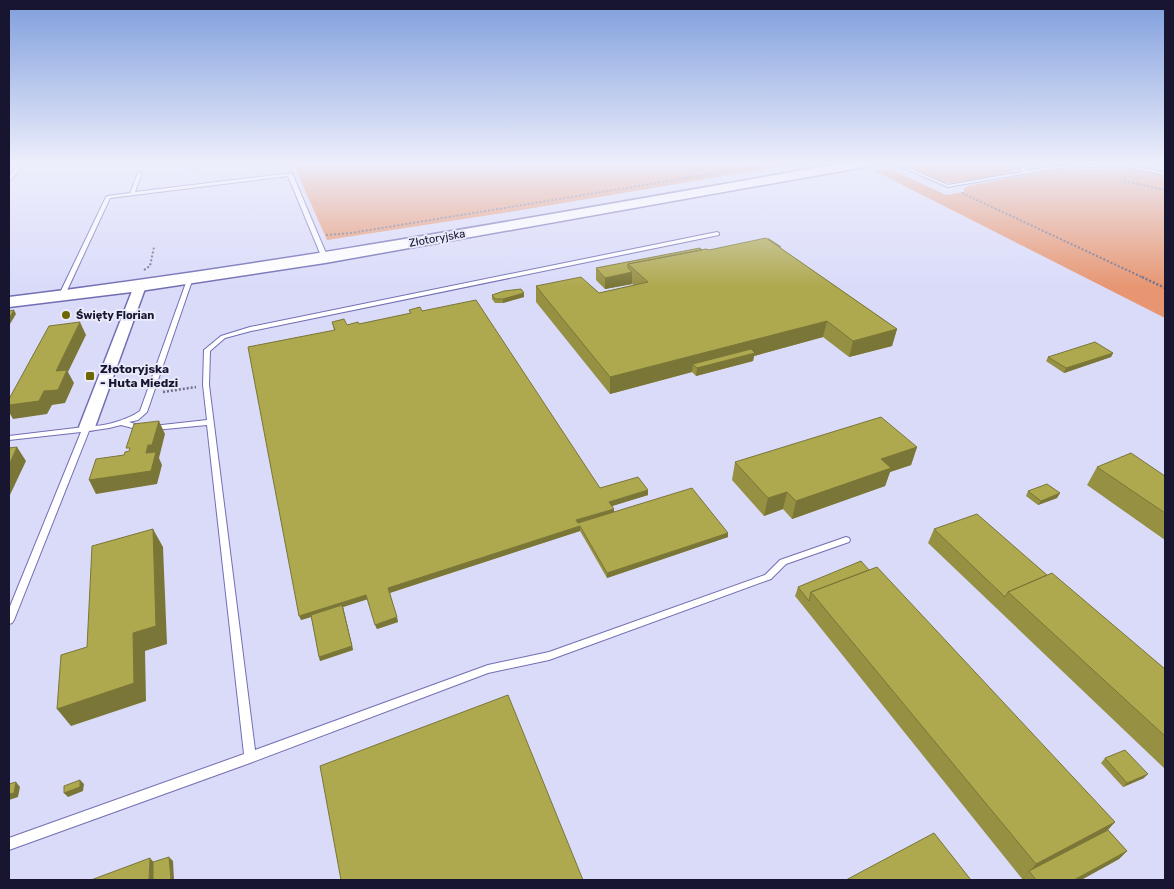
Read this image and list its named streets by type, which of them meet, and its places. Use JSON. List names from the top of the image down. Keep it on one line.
{"streets":{"main road":["Złotoryjska"]},"places":{"other":["Święty Florian"],"transit":["Złotoryjska - Huta Miedzi"]}}
